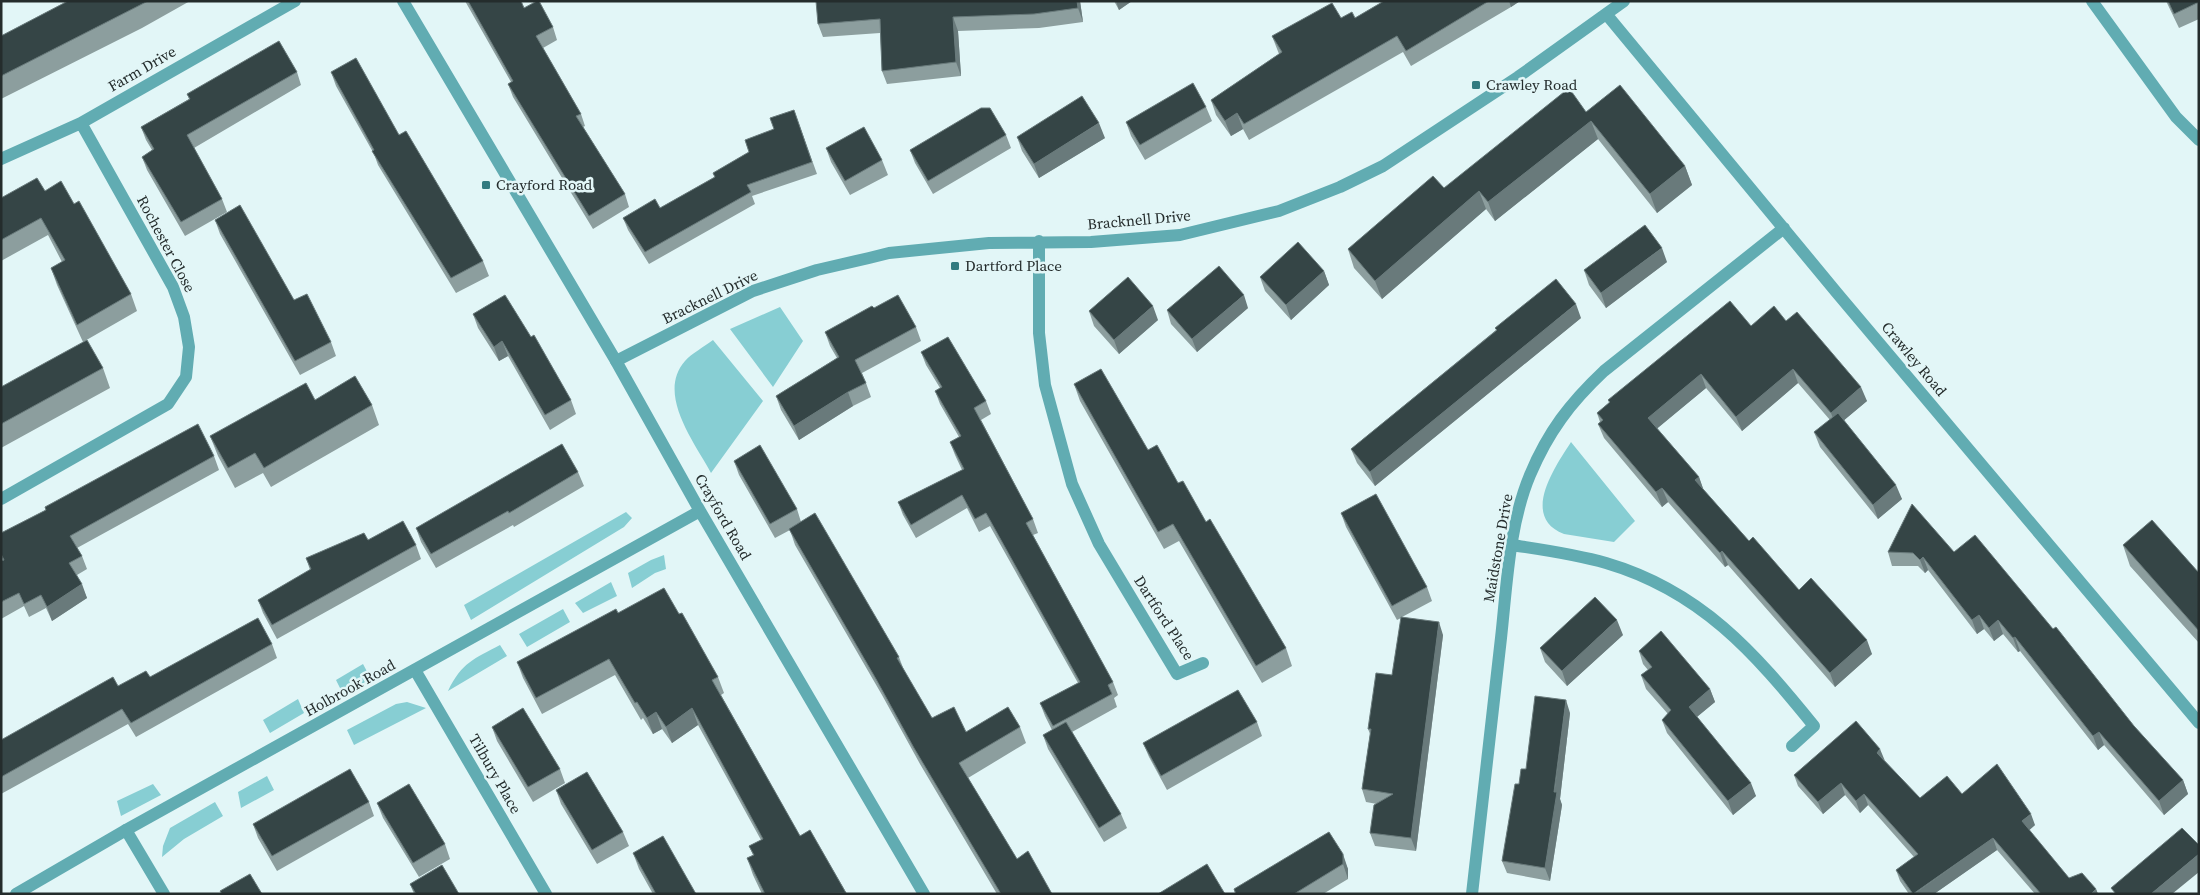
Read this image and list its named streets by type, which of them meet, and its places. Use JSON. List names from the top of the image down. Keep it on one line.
{"streets":{"street":["Farm Drive","Bracknell Drive","Rochester Close","Crawley Road","Crayford Road","Maidstone Drive","Dartford Place","Holbrook Road","Tilbury Place"]},"crossings":[["Farm Drive","Rochester Close"],["Bracknell Drive","Crawley Road"],["Bracknell Drive","Crayford Road"],["Bracknell Drive","Dartford Place"],["Crawley Road","Maidstone Drive"],["Crayford Road","Holbrook Road"],["Holbrook Road","Tilbury Place"]],"places":{"transit":["Crawley Road","Crayford Road","Dartford Place"]}}
